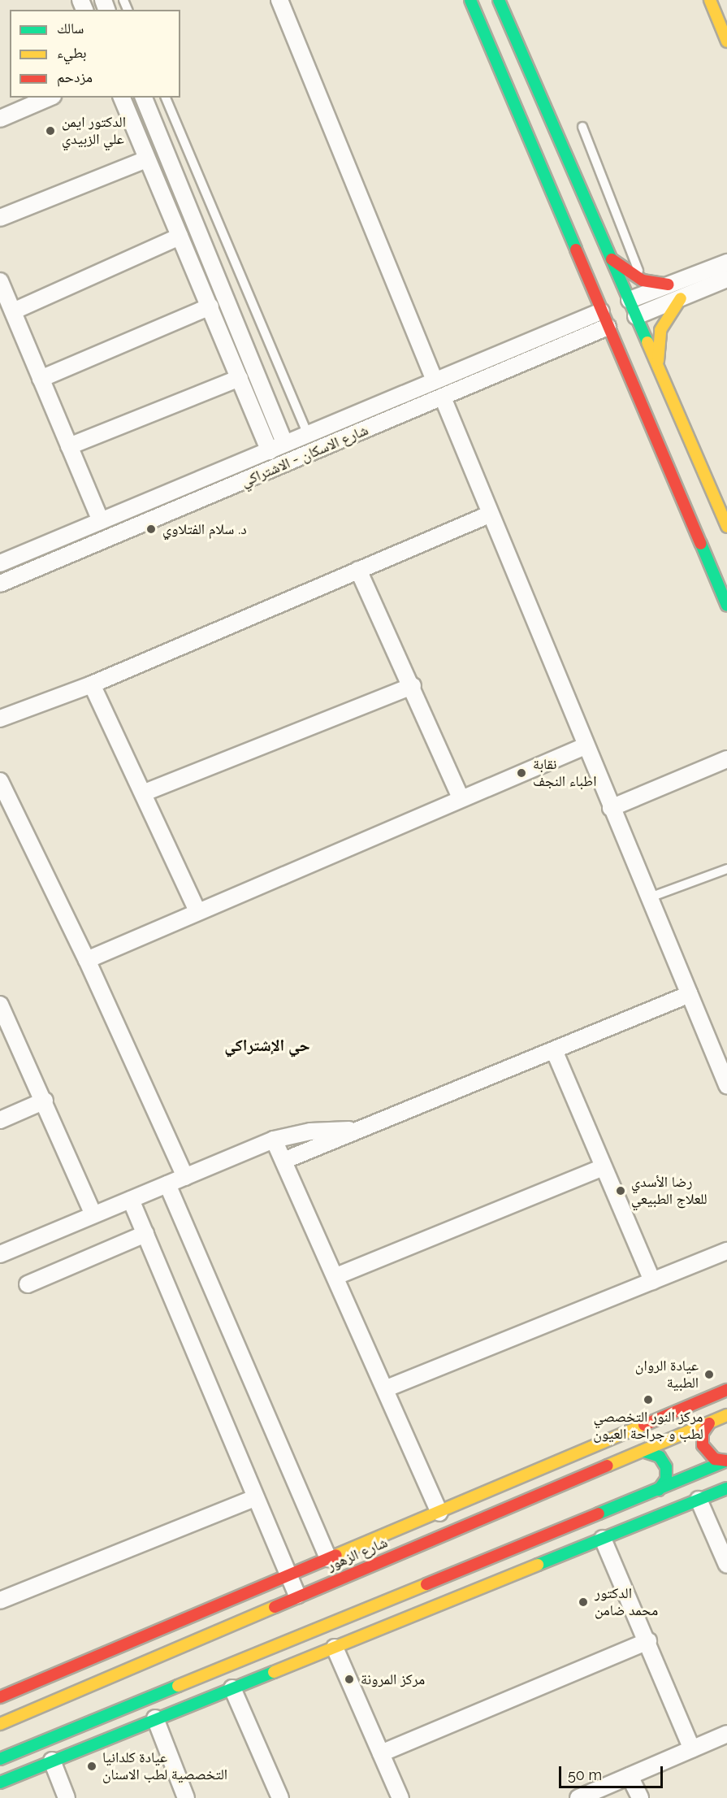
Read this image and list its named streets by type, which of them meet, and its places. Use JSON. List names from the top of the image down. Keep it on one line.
{"streets":{"main road":["شارع الزهور"],"street":["شارع الاسكان - الاشتراكي"]},"districts":["حي الإشتراكي"],"places":["الدكتور ايمن علي الزبيدي","د. سلام الفتلاوي","نقابة اطباء النجف","رضا الأسدي للعلاج الطبيعي","عيادة الروان الطبية","مركز النور التخصصي لطب و جراحة العيون","الدكتور محمد ضامن","مركز المرونة","عيادة كلدانيا التخصصية لطب الاسنان"],"legend":["سالك","بطيء","مزدحم"],"scale_bar":"50 m"}
